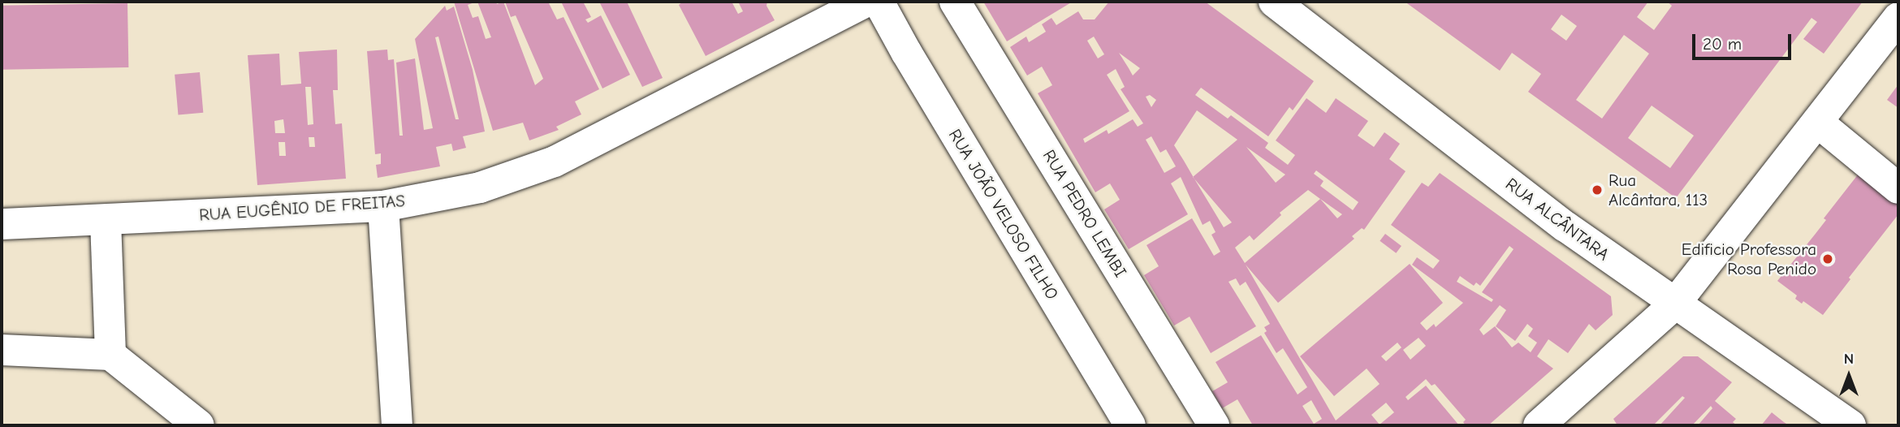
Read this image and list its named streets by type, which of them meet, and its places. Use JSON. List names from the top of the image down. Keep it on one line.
{"streets":{"street":["RUA EUGÊNIO DE FREITAS","RUA PEDRO LEMBI","RUA JOÃO VELOSO FILHO","RUA ALCÂNTARA"]},"places":["Rua Alcântara, 113","Edificio Professora Rosa Penido"],"scale_bar":"20 m","north":"top"}
